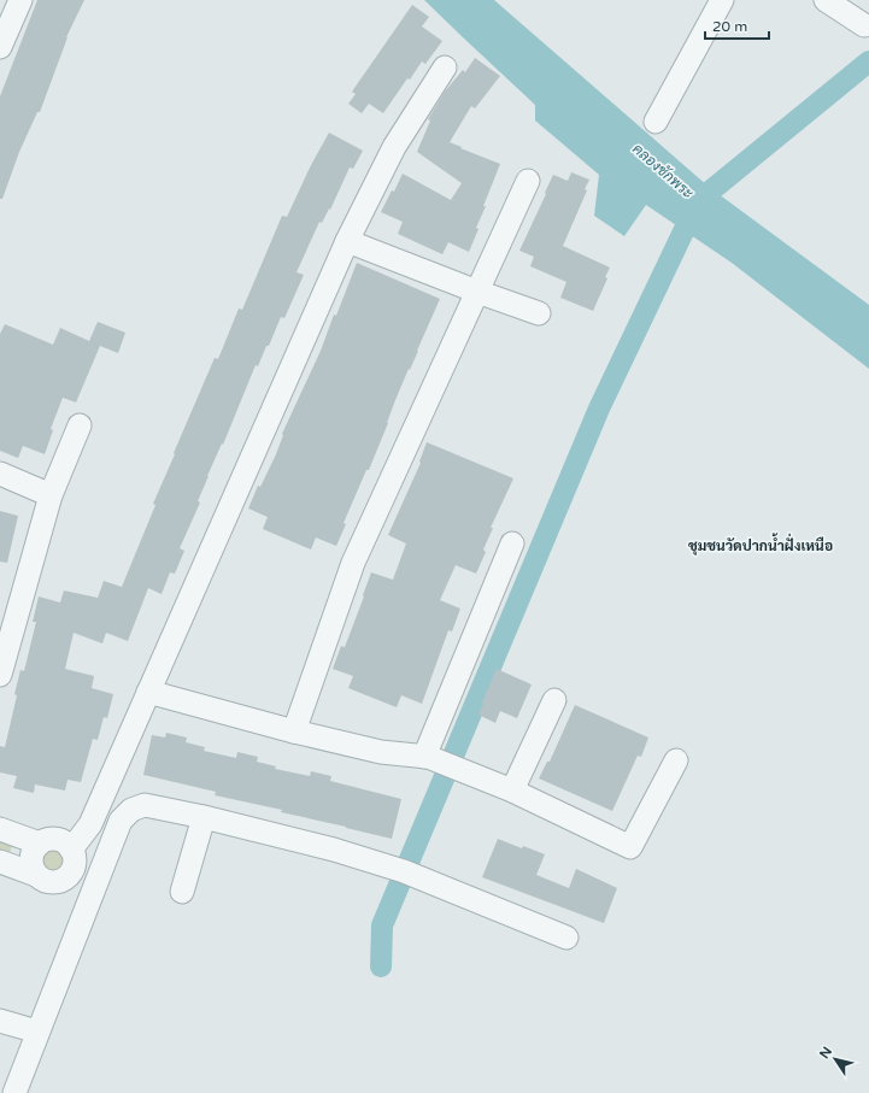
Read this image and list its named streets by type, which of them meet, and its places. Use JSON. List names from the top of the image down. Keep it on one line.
{"districts":["ชุมชนวัดปากน้ำฝั่งเหนือ"],"water":["คลองชักพระ"],"scale_bar":"20 m","north":"top left"}
